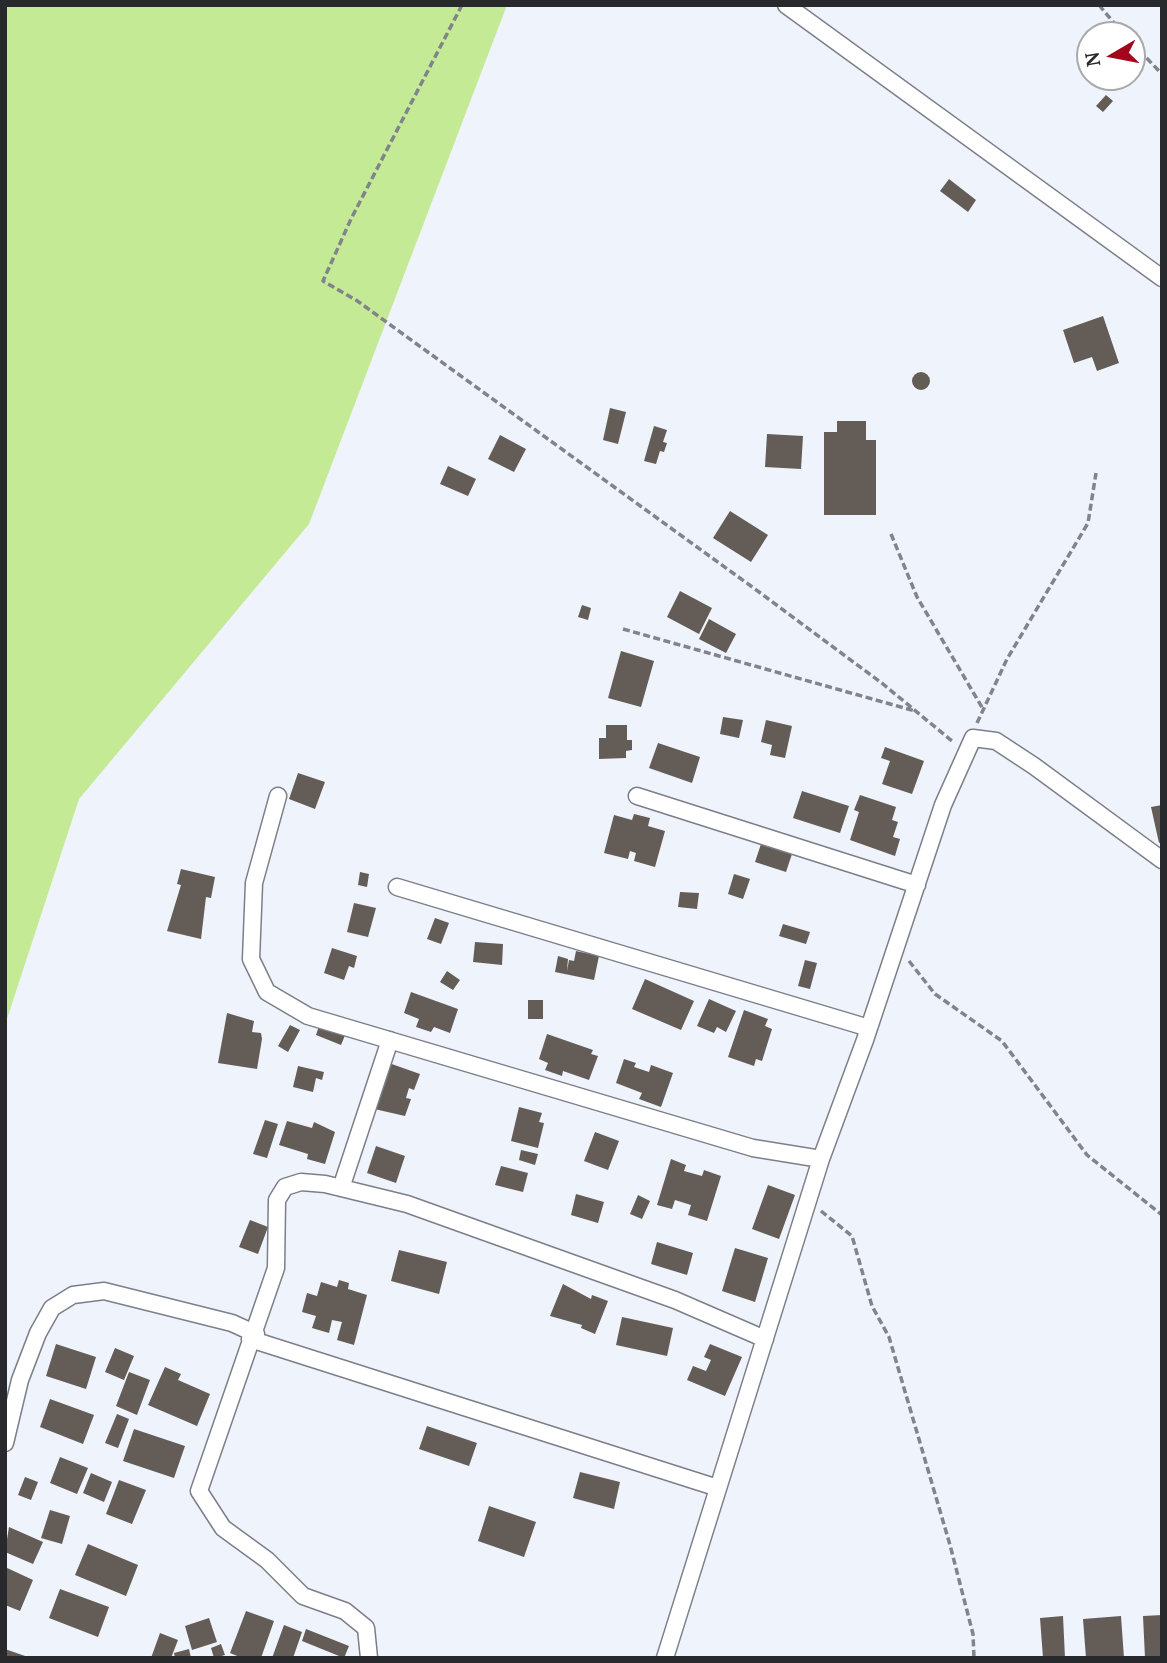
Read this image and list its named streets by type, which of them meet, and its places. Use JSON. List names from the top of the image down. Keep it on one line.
{"north":"left"}
